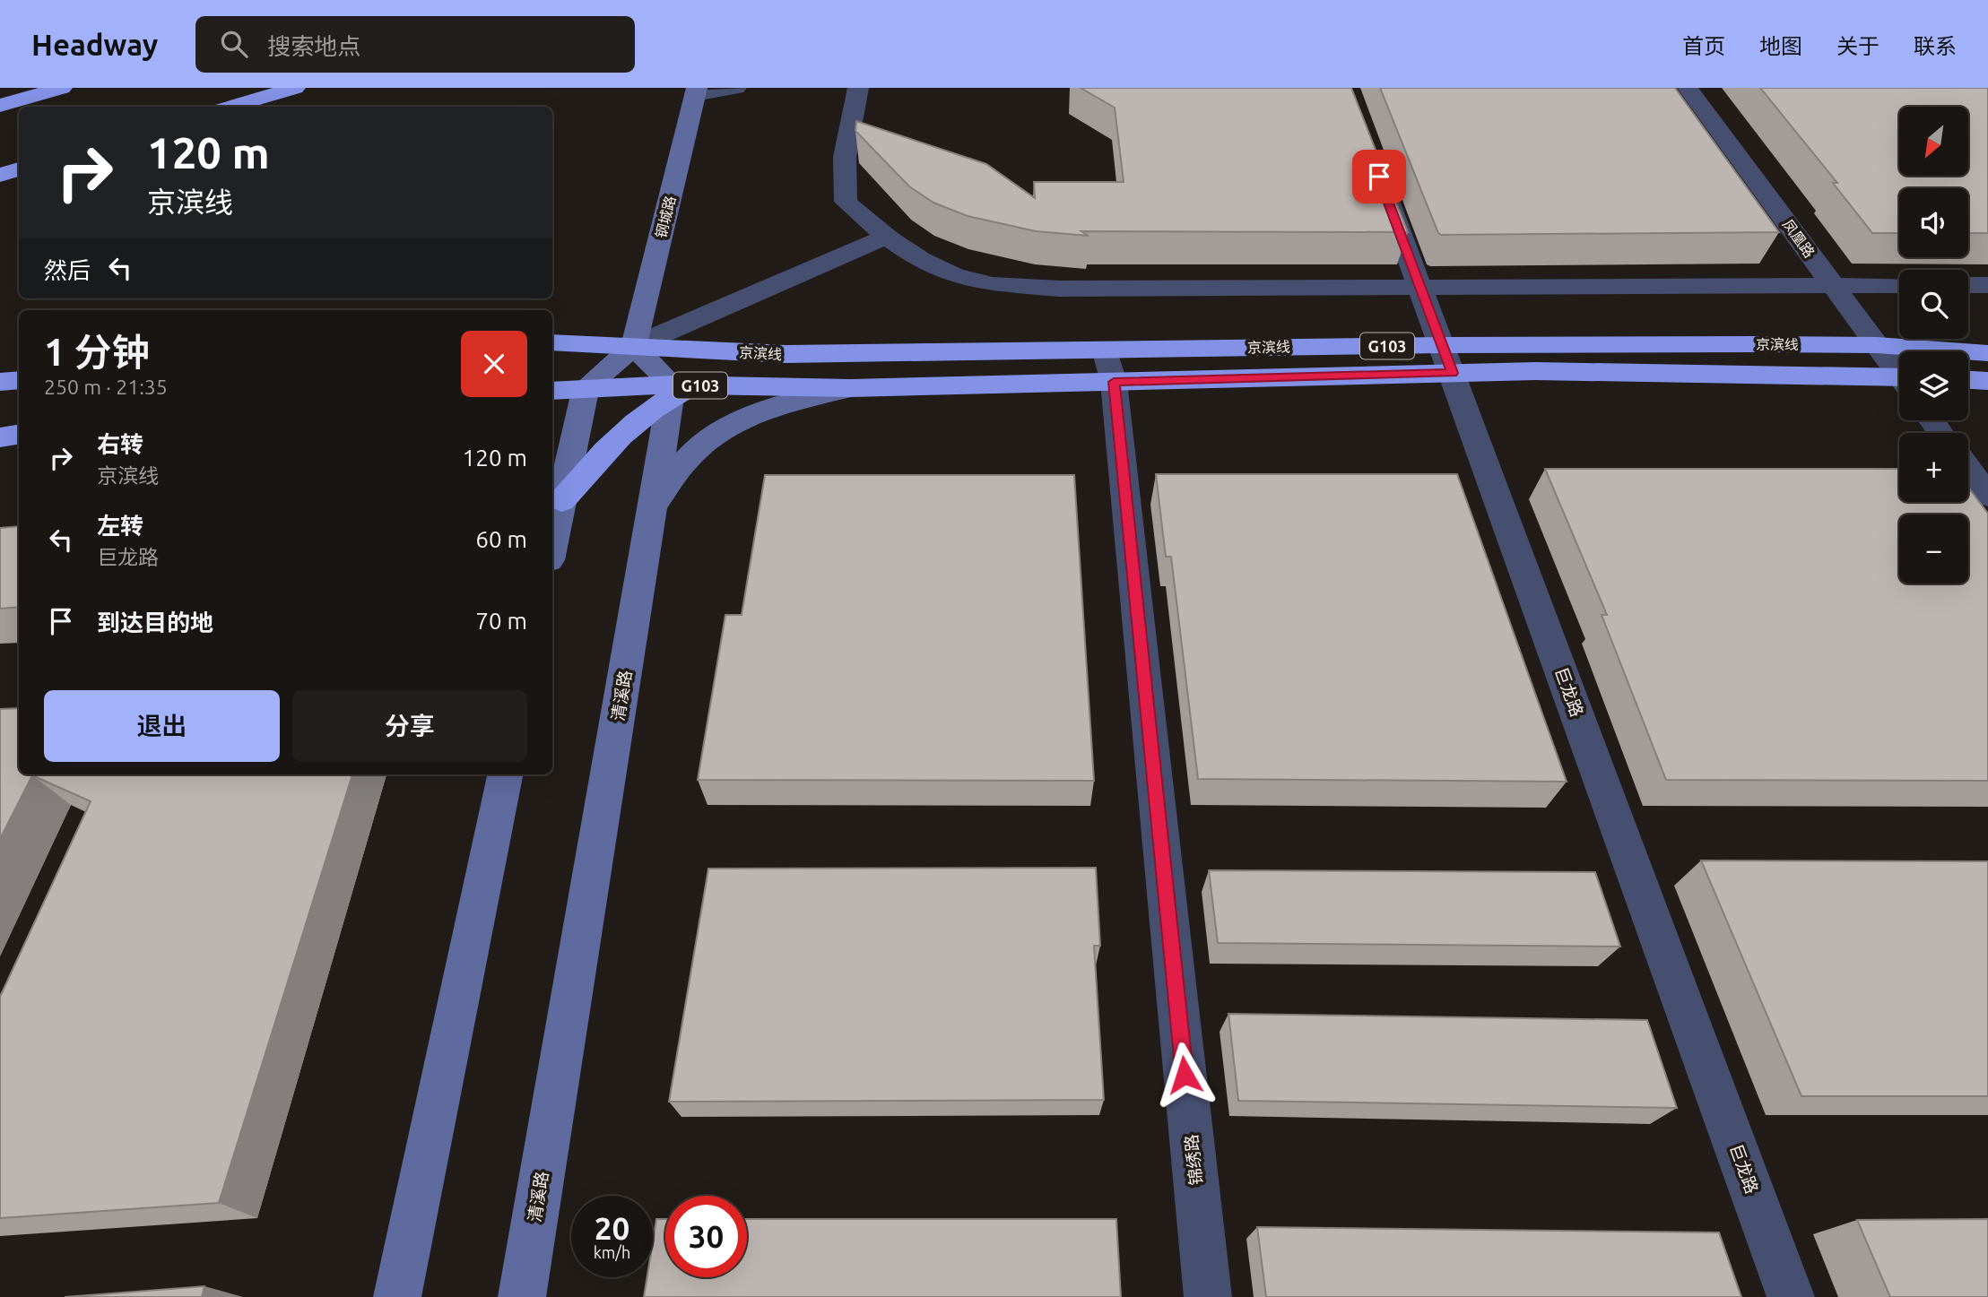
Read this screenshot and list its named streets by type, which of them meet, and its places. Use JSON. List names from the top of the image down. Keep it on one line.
{"streets":{"highway":["京滨线","G103"],"street":["钢城路","凤凰路","巨龙路","清溪路","锦绣路"]},"crossings":[["钢城路","京滨线"],["凤凰路","京滨线"],["京滨线","巨龙路"],["京滨线","清溪路"],["京滨线","锦绣路"]],"north":"bottom left","page":{"header":"Headway","search":"搜索地点","nav":["首页","地图","关于","联系"],"map_buttons":["+","−"],"turn":["120 m","京滨线"],"then":"然后","heading":["1 分钟","250 m · 21:35"],"list":[{"name":"右转","note":"京滨线","value":"120 m"},{"name":"左转","note":"巨龙路","value":"60 m"},{"name":"到达目的地","value":"70 m"}],"buttons":["退出","分享"],"speed":"20 km/h","limit":"30"}}
